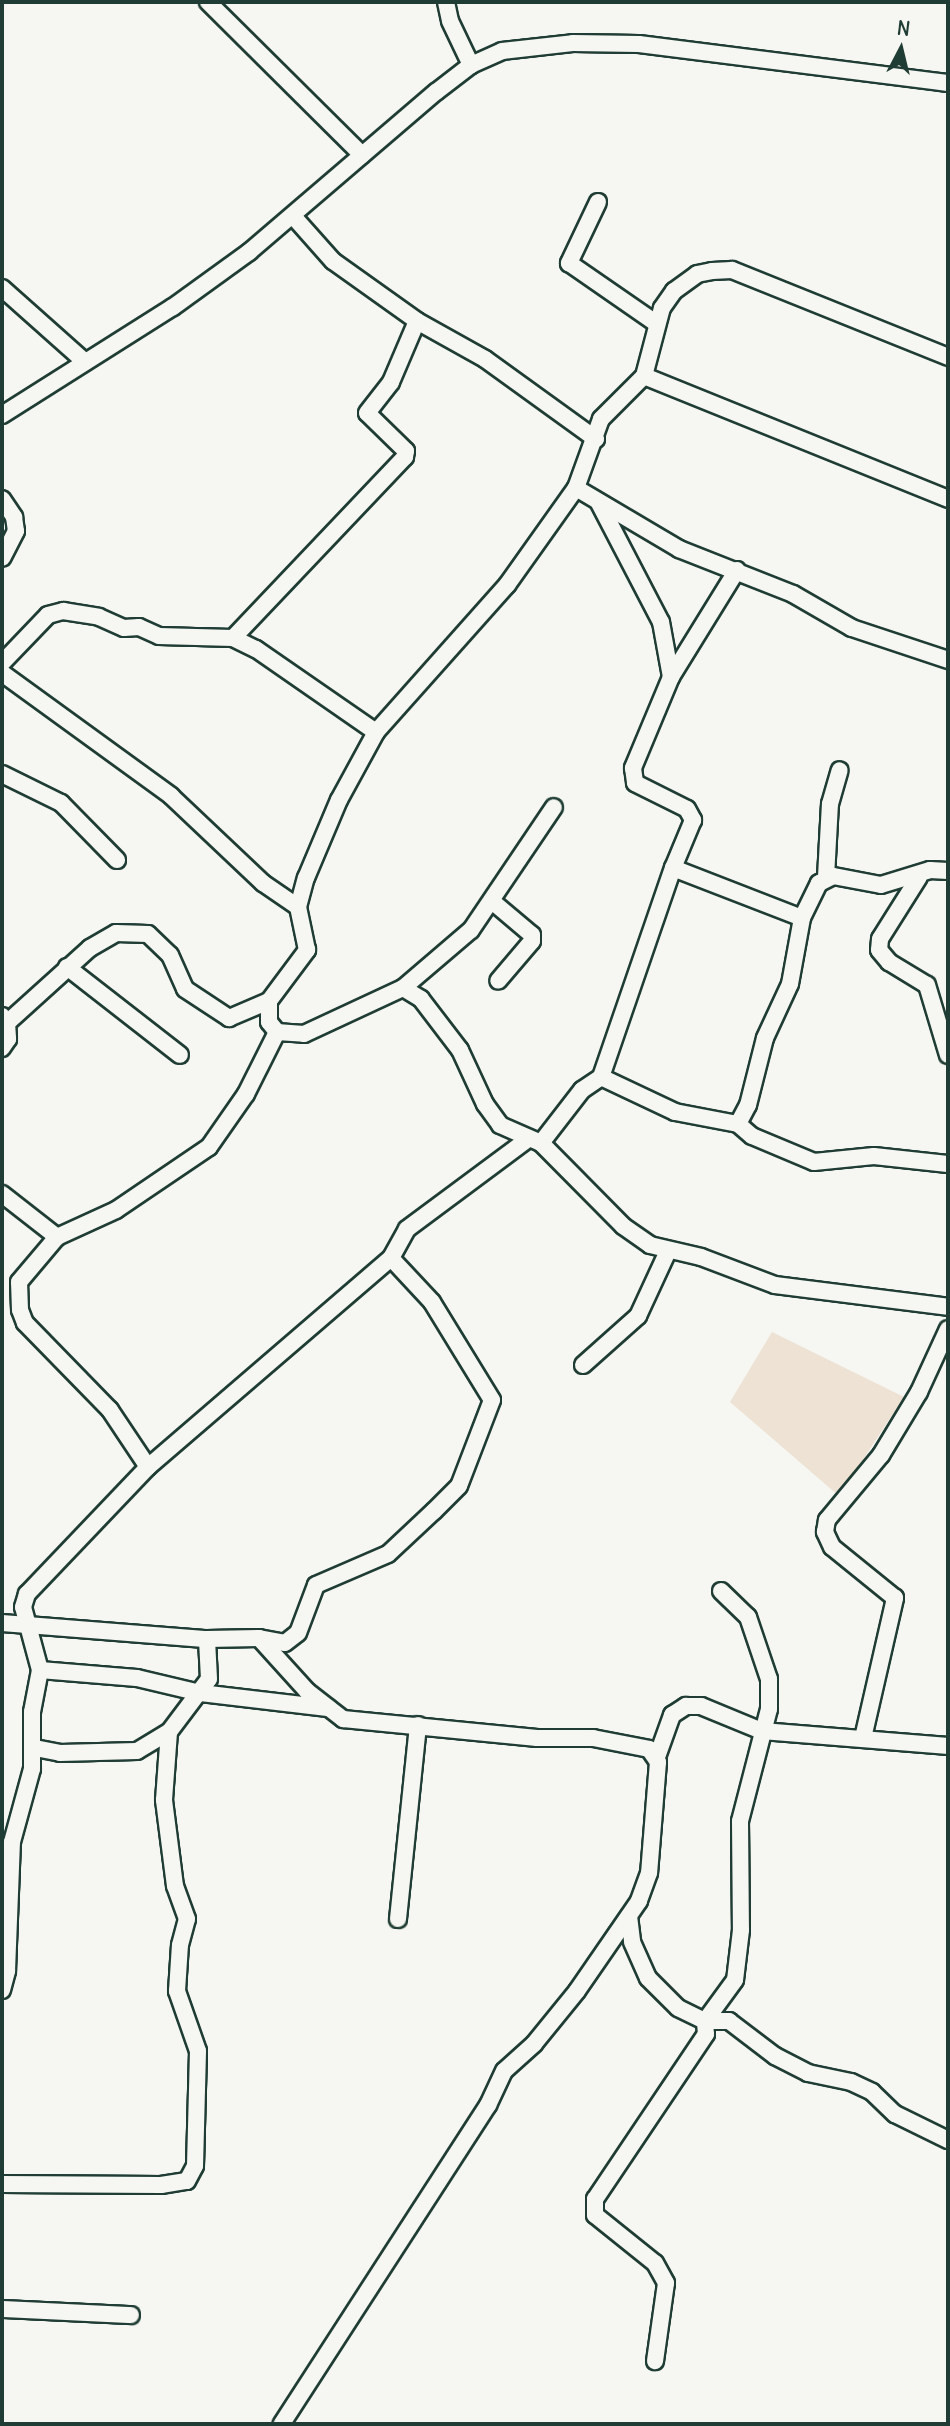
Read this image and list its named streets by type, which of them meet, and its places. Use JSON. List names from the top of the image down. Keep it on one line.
{"north":"top"}
